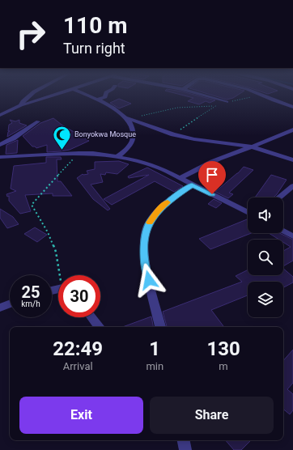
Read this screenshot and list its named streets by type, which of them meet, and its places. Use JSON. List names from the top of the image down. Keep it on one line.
{"places":{"mosque":["Bonyokwa Mosque"]},"page":{"turn":["110 m","Turn right"],"speed":"25 km/h","limit":"30","eta":["22:49","Arrival","1","min","130","m"],"buttons":["Exit","Share"]}}
